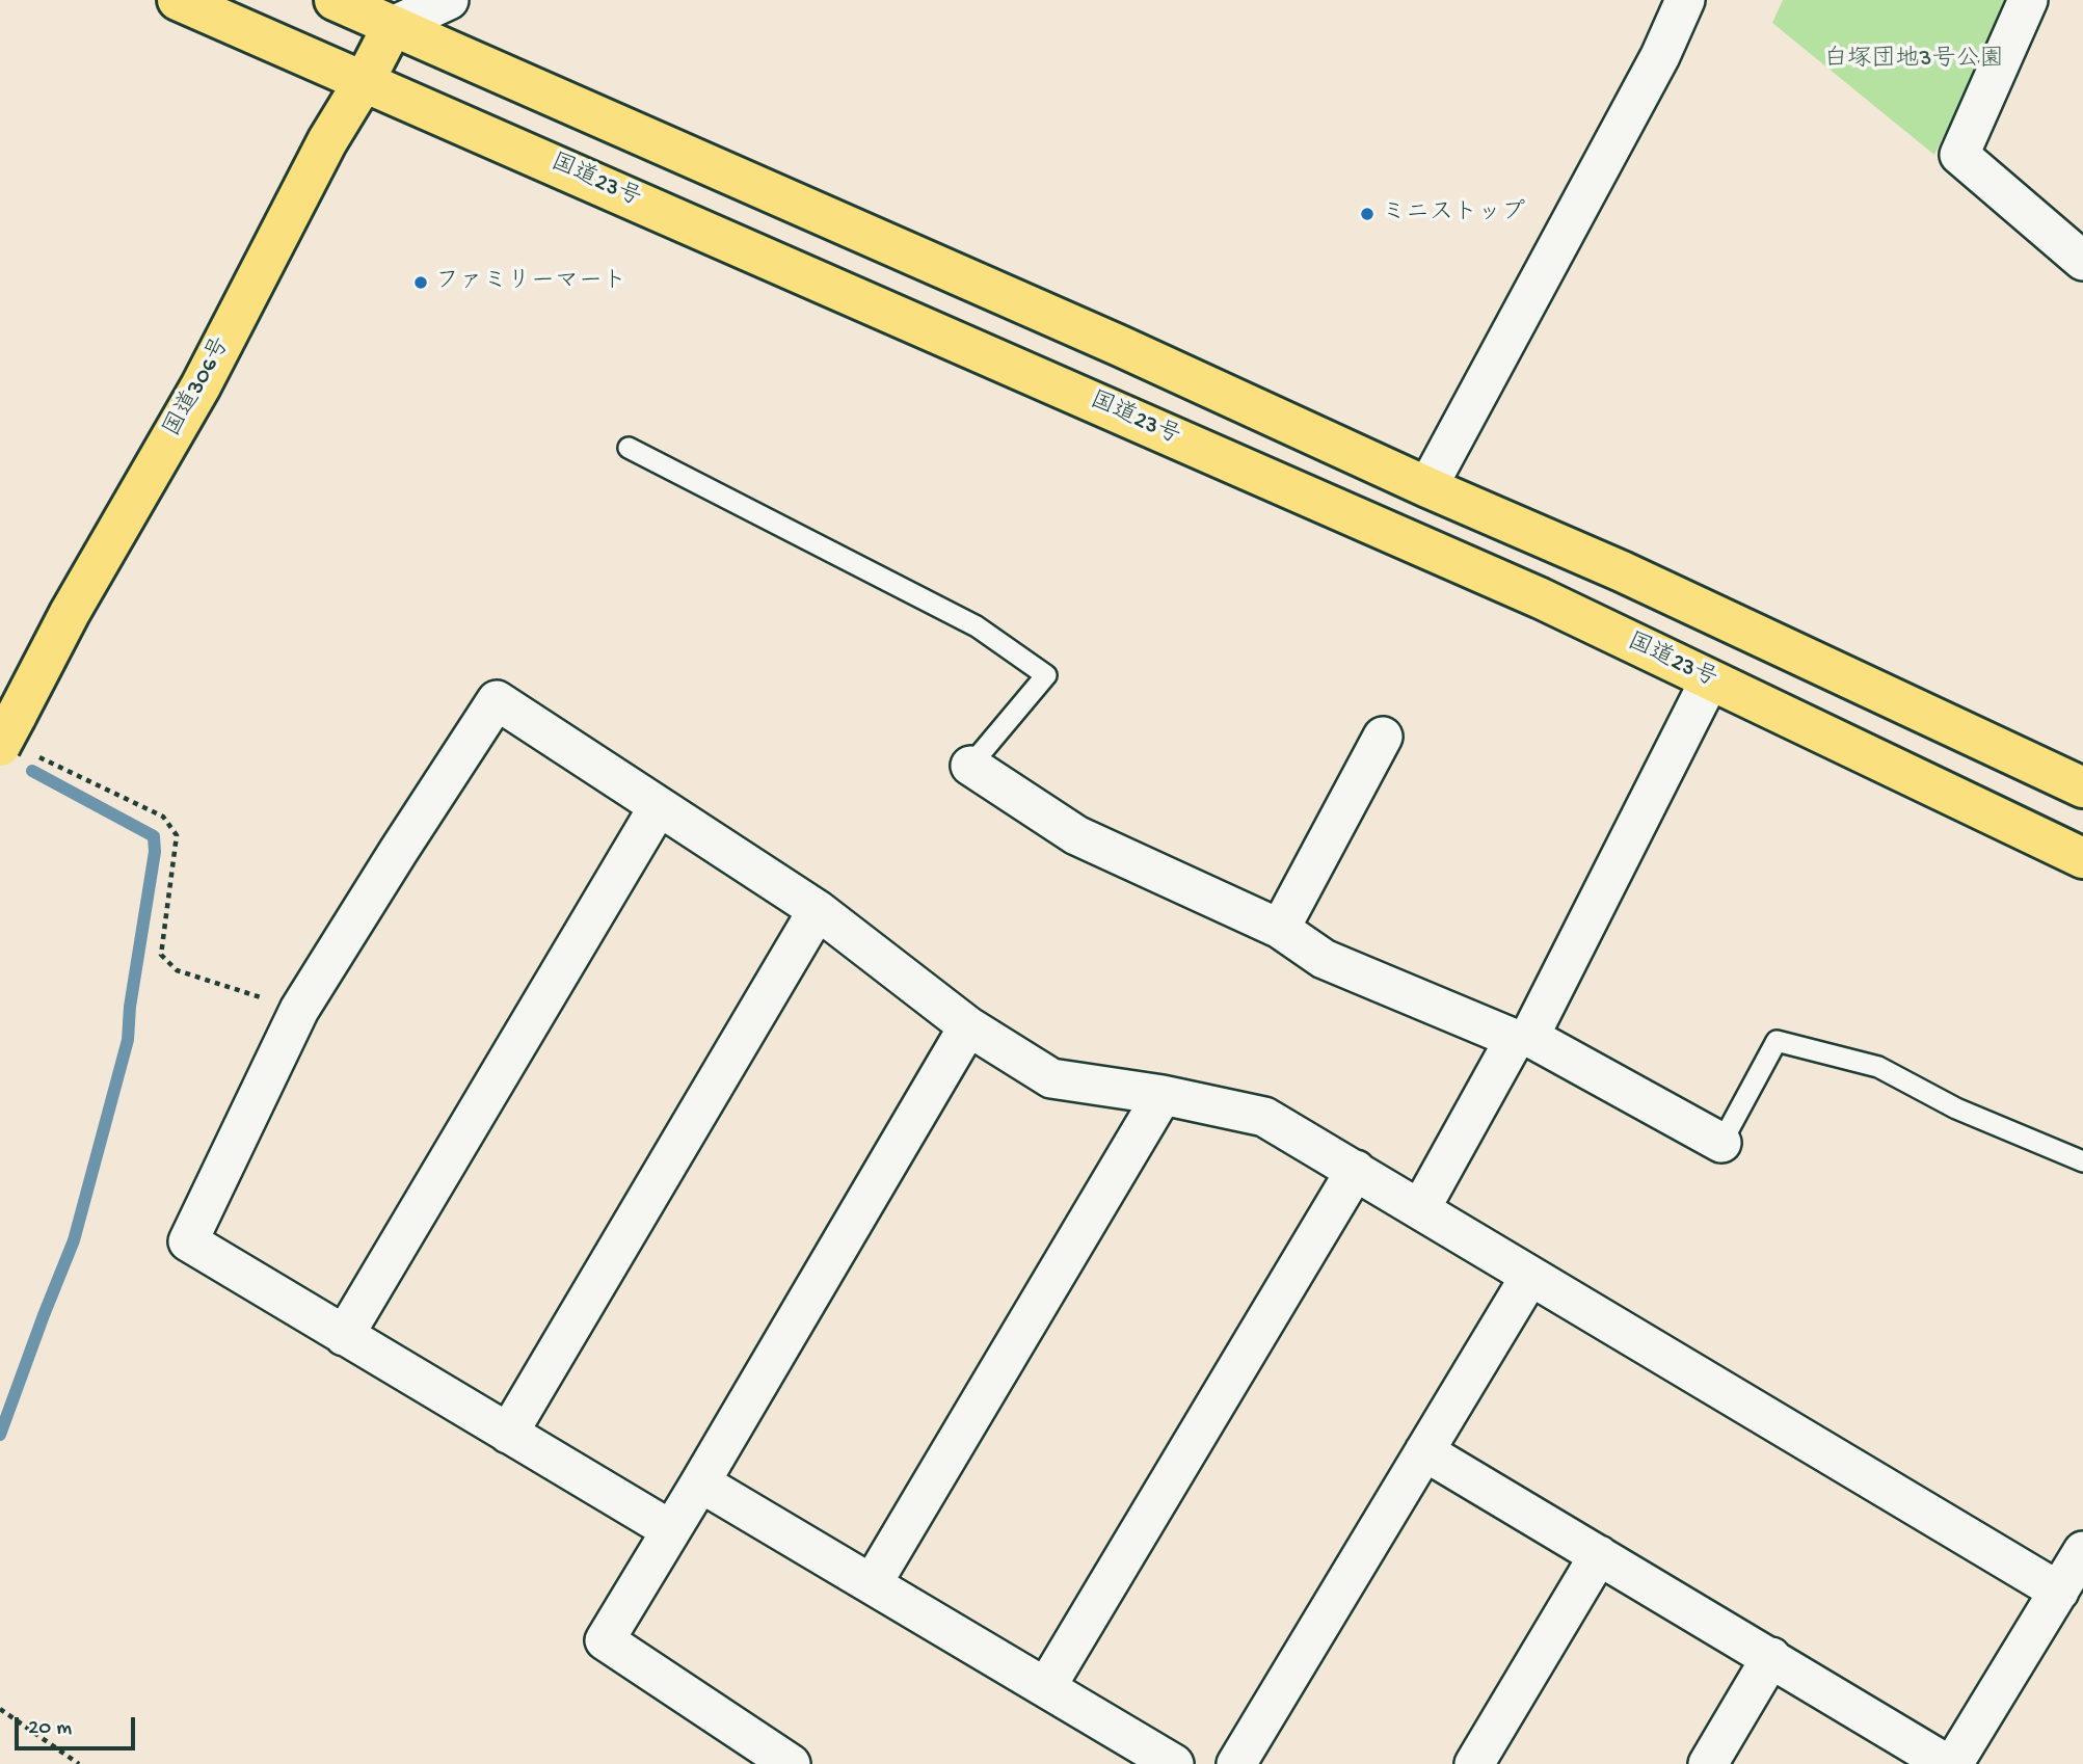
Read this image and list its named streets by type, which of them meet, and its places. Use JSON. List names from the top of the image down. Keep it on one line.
{"streets":{"highway":["国道23号","国道306号"]},"crossings":[["国道23号","国道306号"]],"parks":["白塚団地3号公園"],"places":["ミニストップ","ファミリーマート"],"scale_bar":"20 m"}
